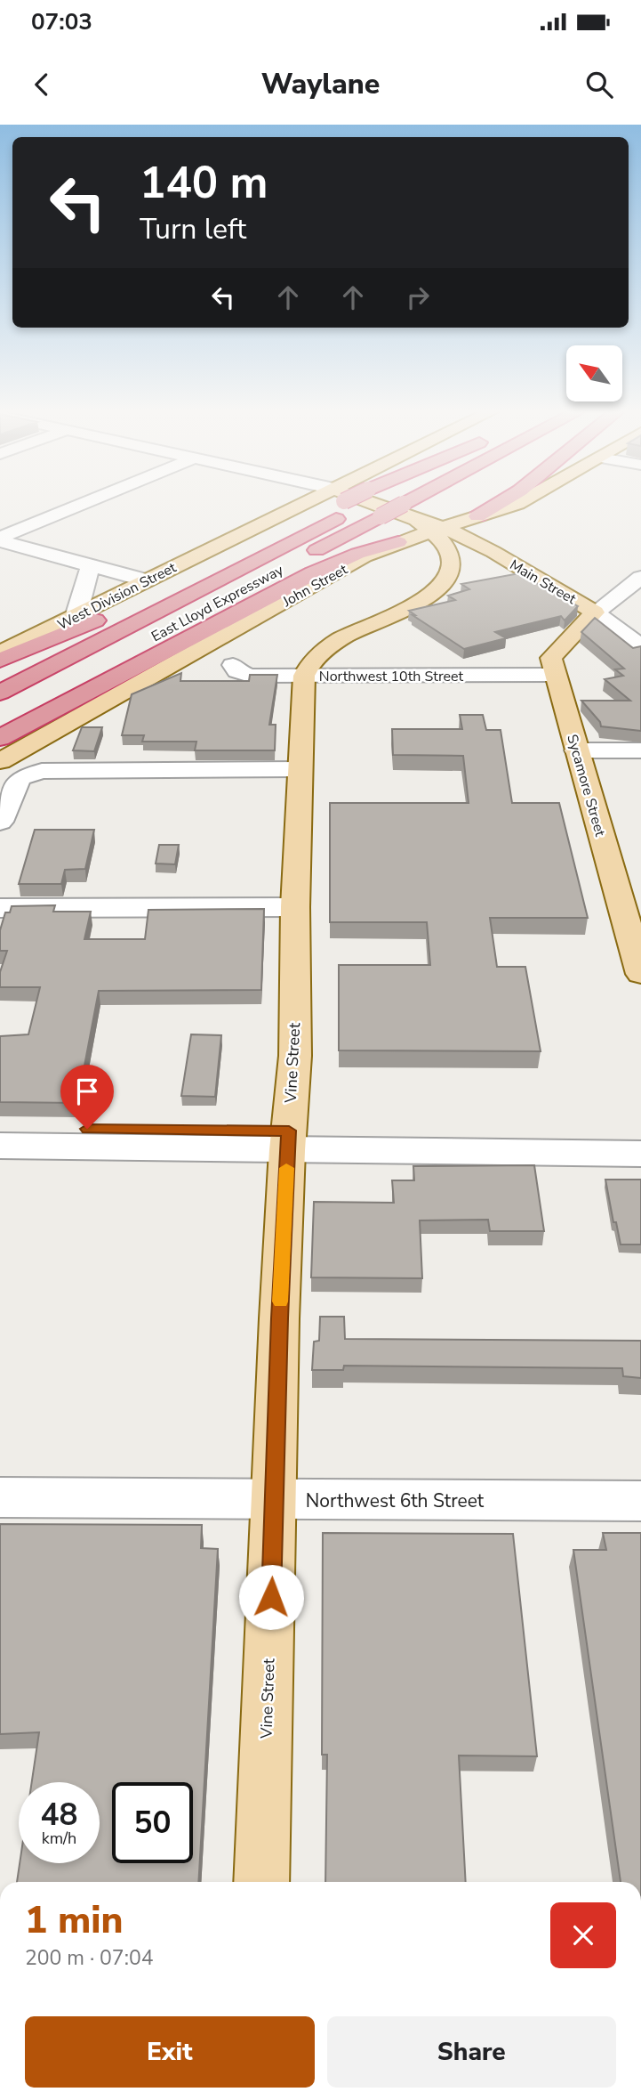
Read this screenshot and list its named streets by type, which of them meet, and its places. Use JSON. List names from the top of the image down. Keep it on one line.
{"streets":{"highway":["East Lloyd Expressway"],"main road":["Main Street","John Street","West Division Street","Sycamore Street","Vine Street"],"street":["Northwest 10th Street","Northwest 6th Street"]},"crossings":[["Main Street","John Street"],["Main Street","East Lloyd Expressway"],["John Street","East Lloyd Expressway"],["Northwest 10th Street","Sycamore Street"],["Northwest 10th Street","Vine Street"],["Vine Street","Northwest 6th Street"]],"north":"top left","page":{"status":"07:03","header":"Waylane","turn":["140 m","Turn left"],"speed":"48 km/h","limit":"50","heading":["1 min","200 m · 07:04"],"buttons":["Exit","Share"]}}
